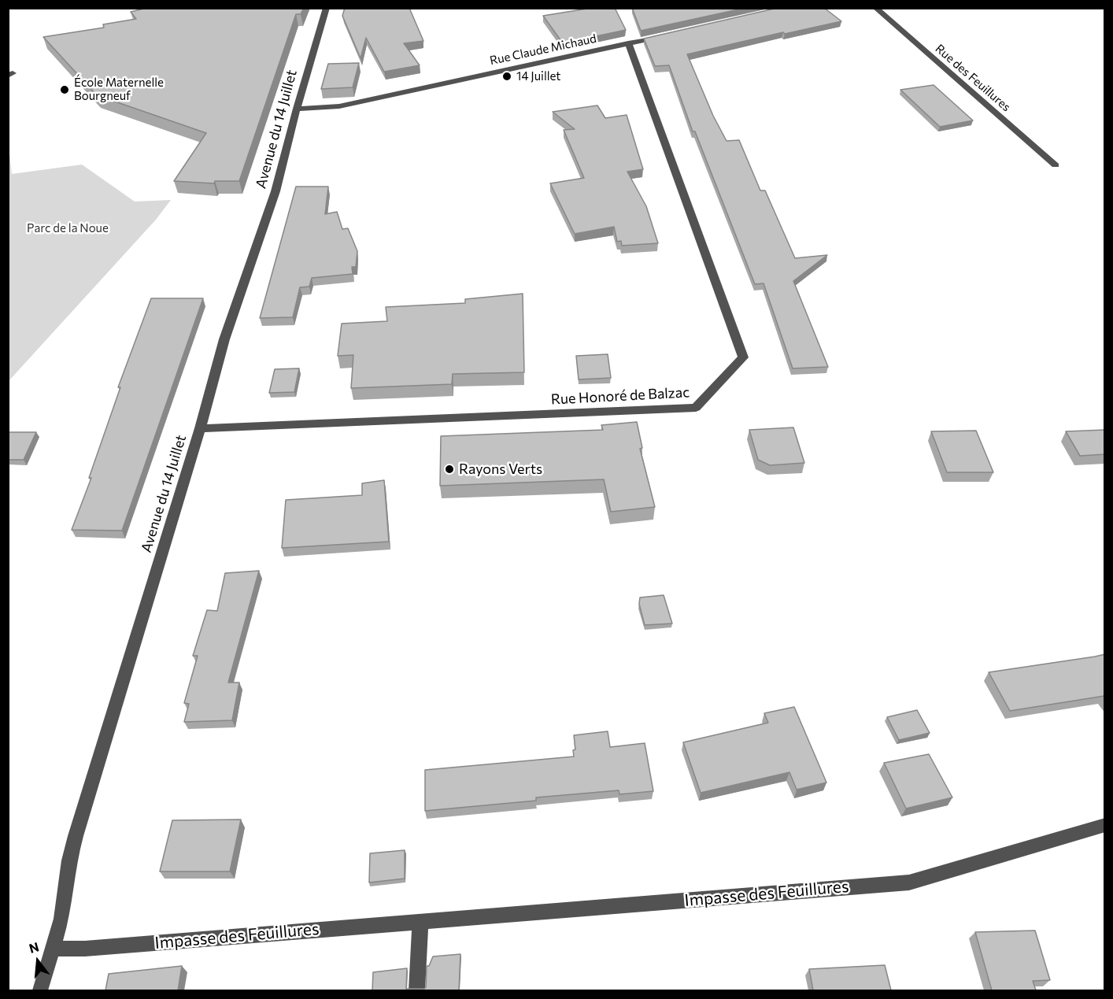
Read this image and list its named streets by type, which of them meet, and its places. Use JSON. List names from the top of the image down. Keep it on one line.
{"streets":{"street":["Rue Claude Michaud","Rue des Feuillures","Avenue du 14 Juillet","Rue Honoré de Balzac","Impasse des Feuillures"]},"crossings":[["Rue Claude Michaud","Avenue du 14 Juillet"],["Rue Claude Michaud","Rue Honoré de Balzac"],["Avenue du 14 Juillet","Rue Honoré de Balzac"],["Avenue du 14 Juillet","Impasse des Feuillures"]],"parks":["Parc de la Noue"],"places":["14 Juillet","École Maternelle Bourgneuf","Rayons Verts"],"north":"top"}
